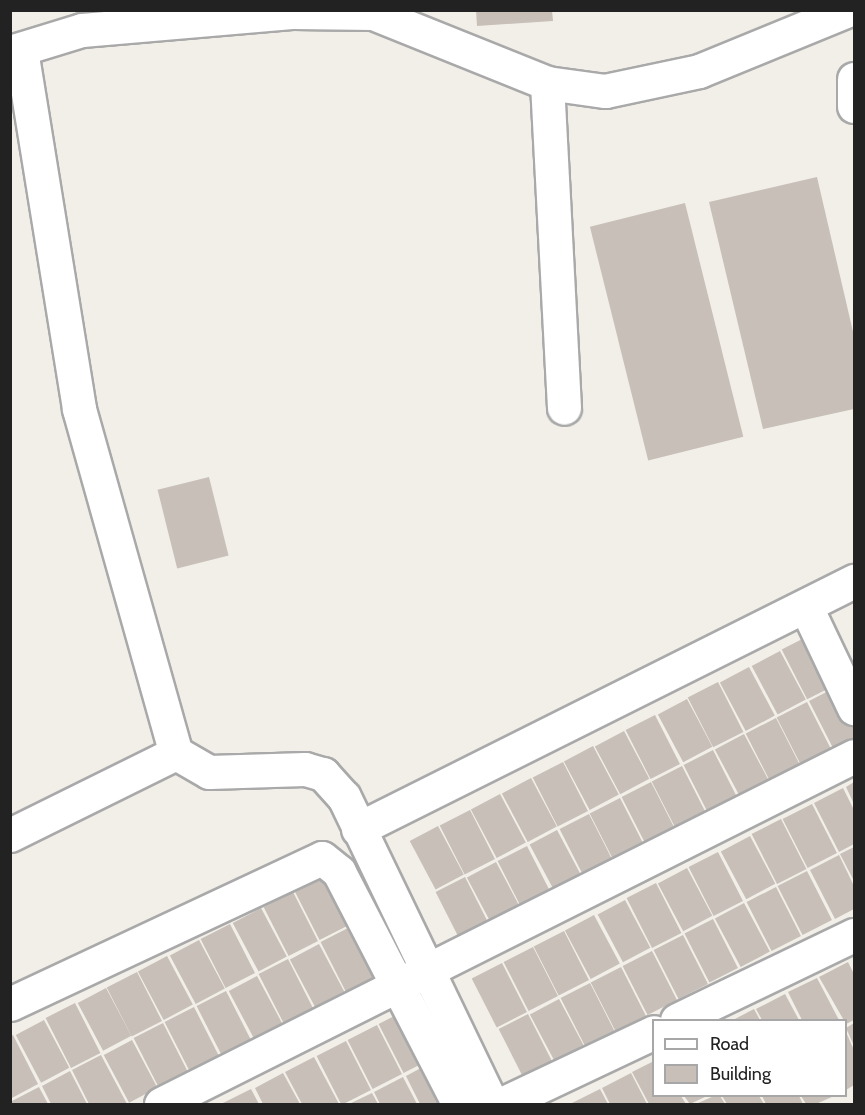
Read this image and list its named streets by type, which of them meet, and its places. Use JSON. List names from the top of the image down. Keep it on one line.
{"legend":["Road","Building"]}
